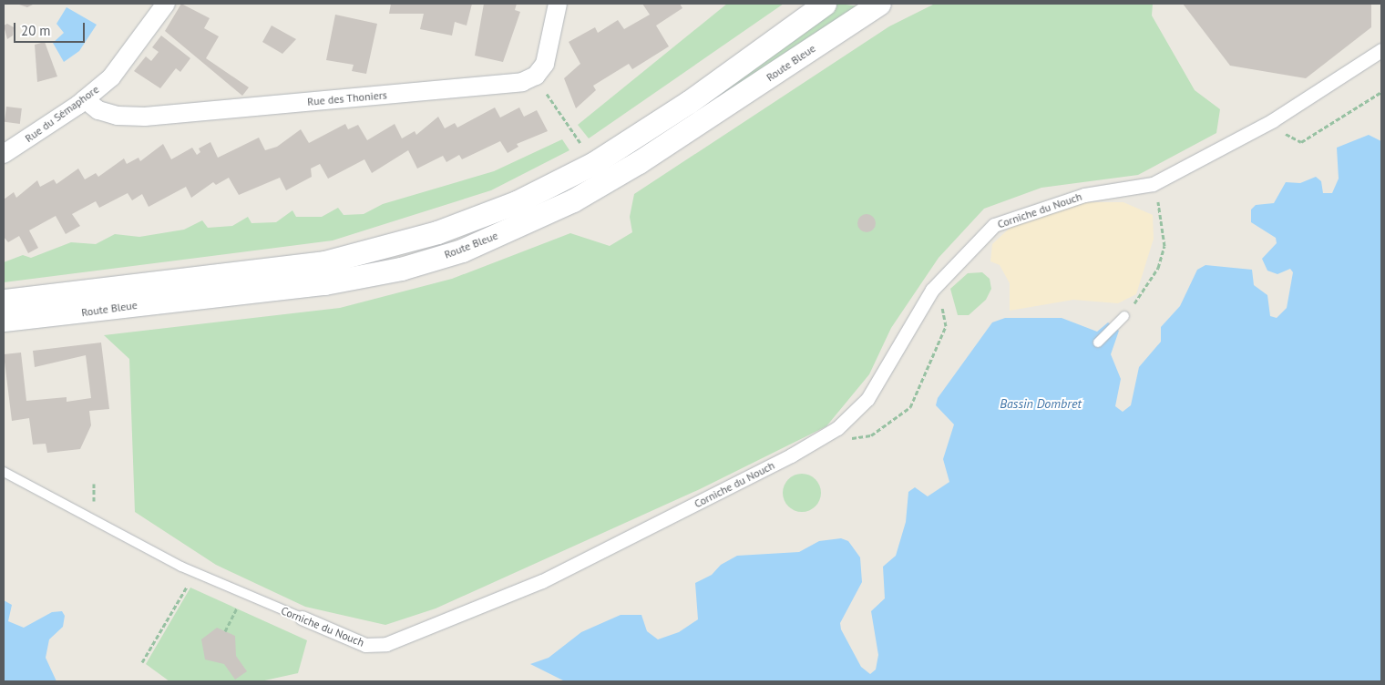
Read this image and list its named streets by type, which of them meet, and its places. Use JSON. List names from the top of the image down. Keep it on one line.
{"streets":{"street":["Route Bleue","Rue des Thoniers","Rue du Sémaphore","Corniche du Nouch"]},"crossings":[["Rue des Thoniers","Rue du Sémaphore"]],"water":["Bassin Dombret"],"scale_bar":"20 m"}
